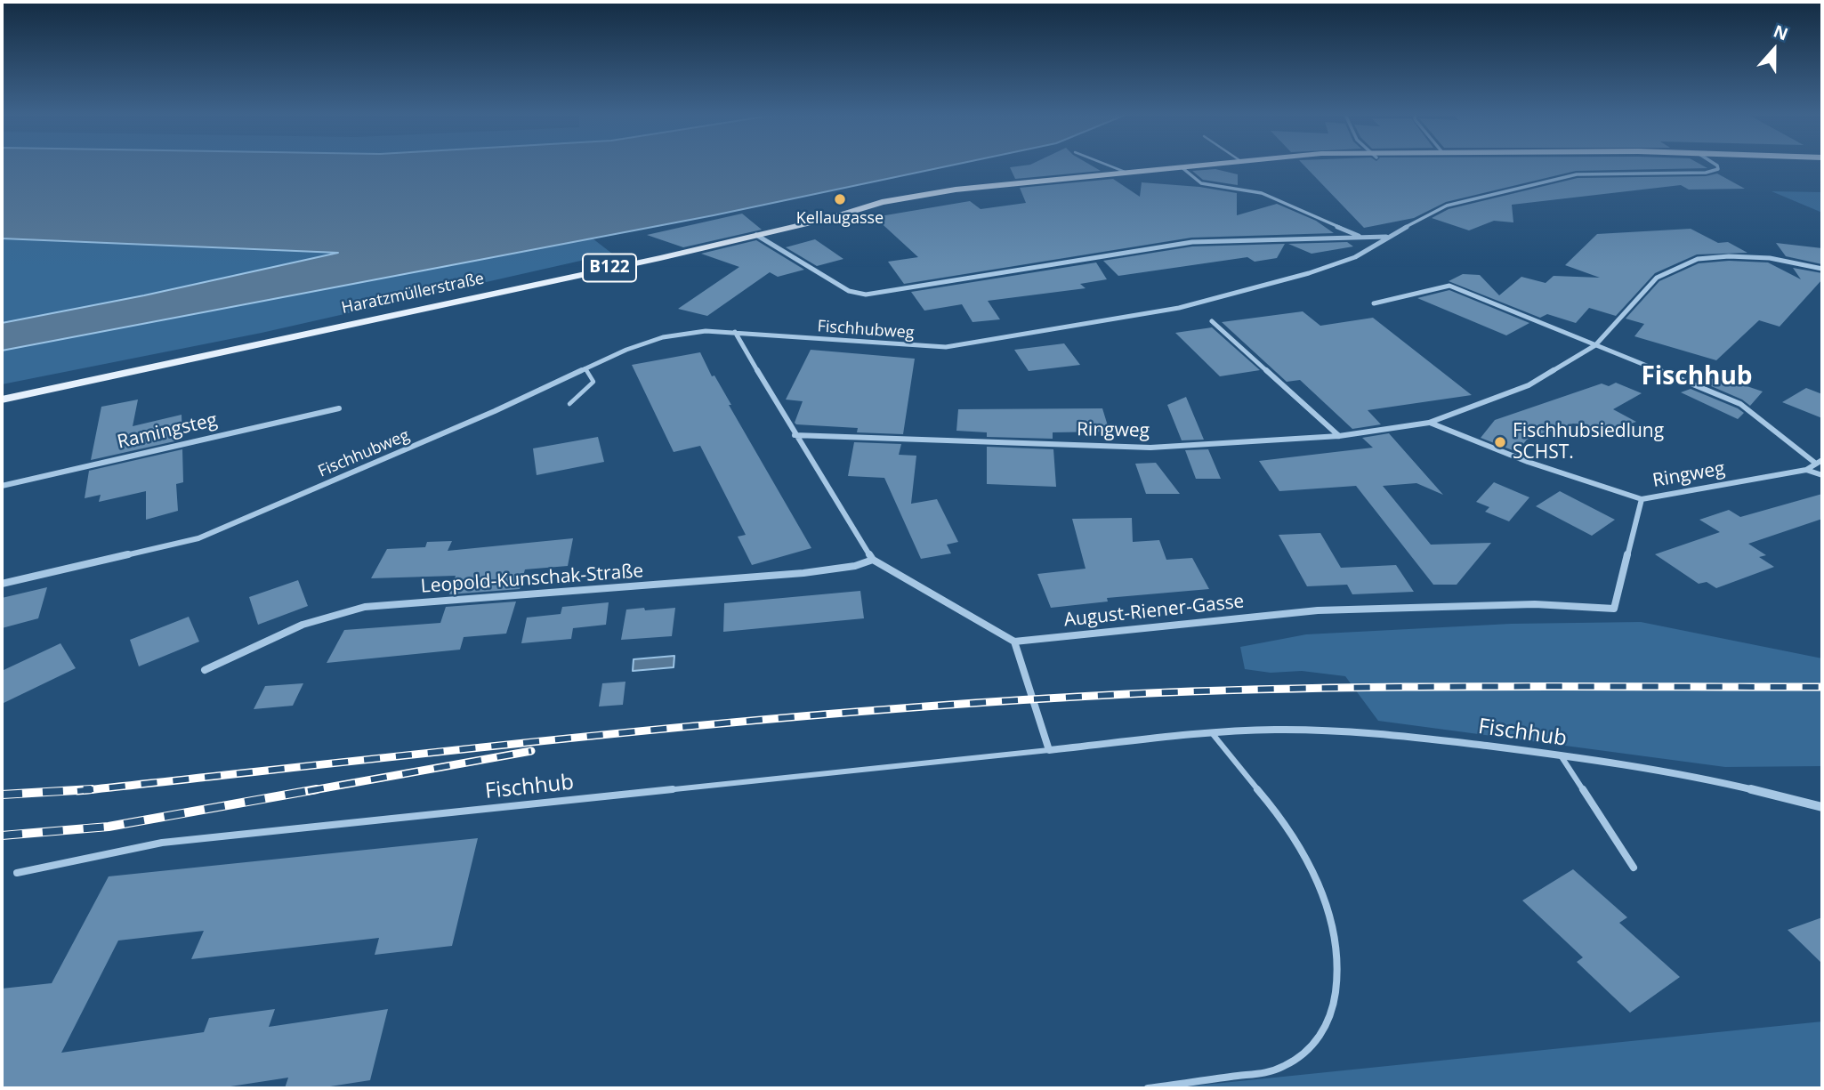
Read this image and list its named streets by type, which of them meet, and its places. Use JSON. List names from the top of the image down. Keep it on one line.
{"streets":{"main road":["B122","Haratzmüllerstraße"],"street":["Fischhubweg","Ringweg","Ramingsteg","Leopold-Kunschak-Straße","August-Riener-Gasse","Fischhub"]},"crossings":[["Ringweg","August-Riener-Gasse"]],"districts":["Fischhub"],"places":["Kellaugasse","Fischhubsiedlung SCHST."],"north":"top"}
